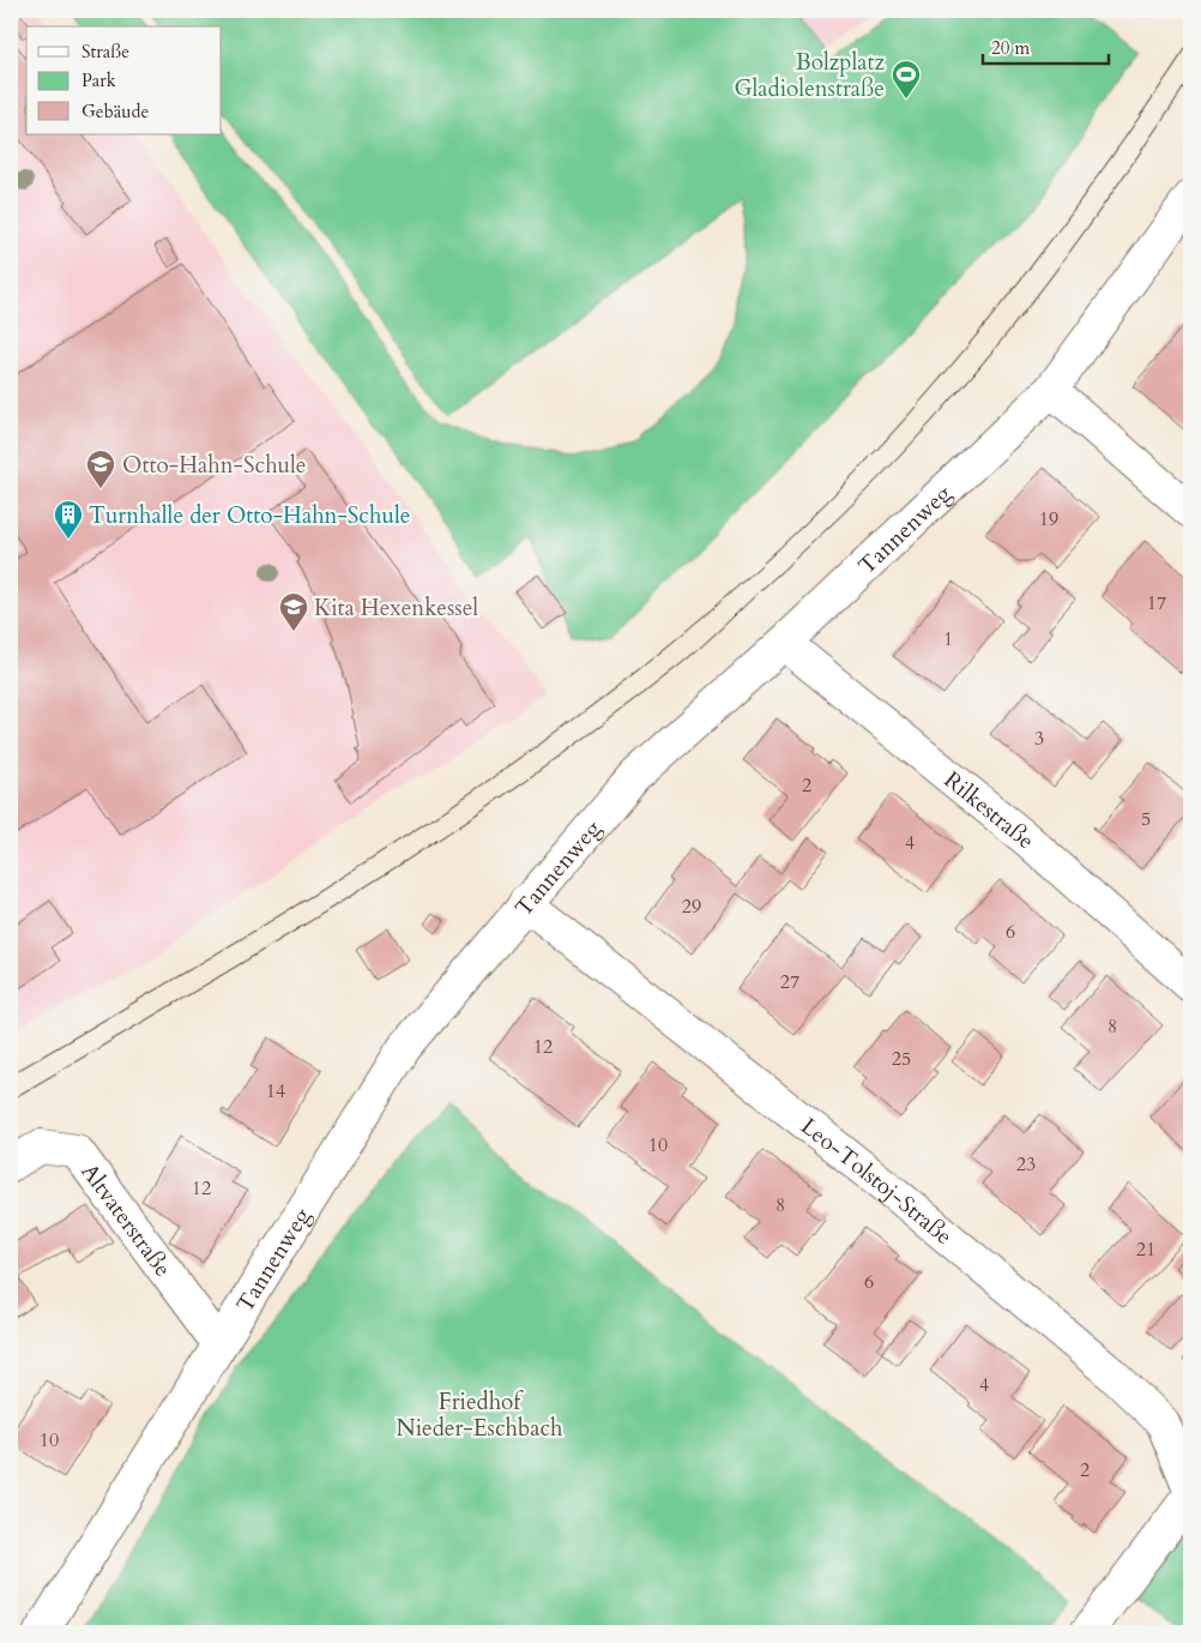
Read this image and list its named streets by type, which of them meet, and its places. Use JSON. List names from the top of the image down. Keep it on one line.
{"streets":{"street":["Tannenweg","Rilkestraße","Leo-Tolstoj-Straße","Altvaterstraße"]},"crossings":[["Tannenweg","Rilkestraße"],["Tannenweg","Leo-Tolstoj-Straße"],["Tannenweg","Altvaterstraße"]],"parks":["Friedhof Nieder-Eschbach"],"places":{"sports":["Bolzplatz Gladiolenstraße"],"school or university":["Otto-Hahn-Schule","Kita Hexenkessel"],"building":["Turnhalle der Otto-Hahn-Schule"]},"house_numbers":["19","17","1","3","2","5","4","29","6","27","8","12","25","14","10","23","12","8","21","6","4","10","2"],"legend":["Straße","Park","Gebäude"],"scale_bar":"20 m"}
